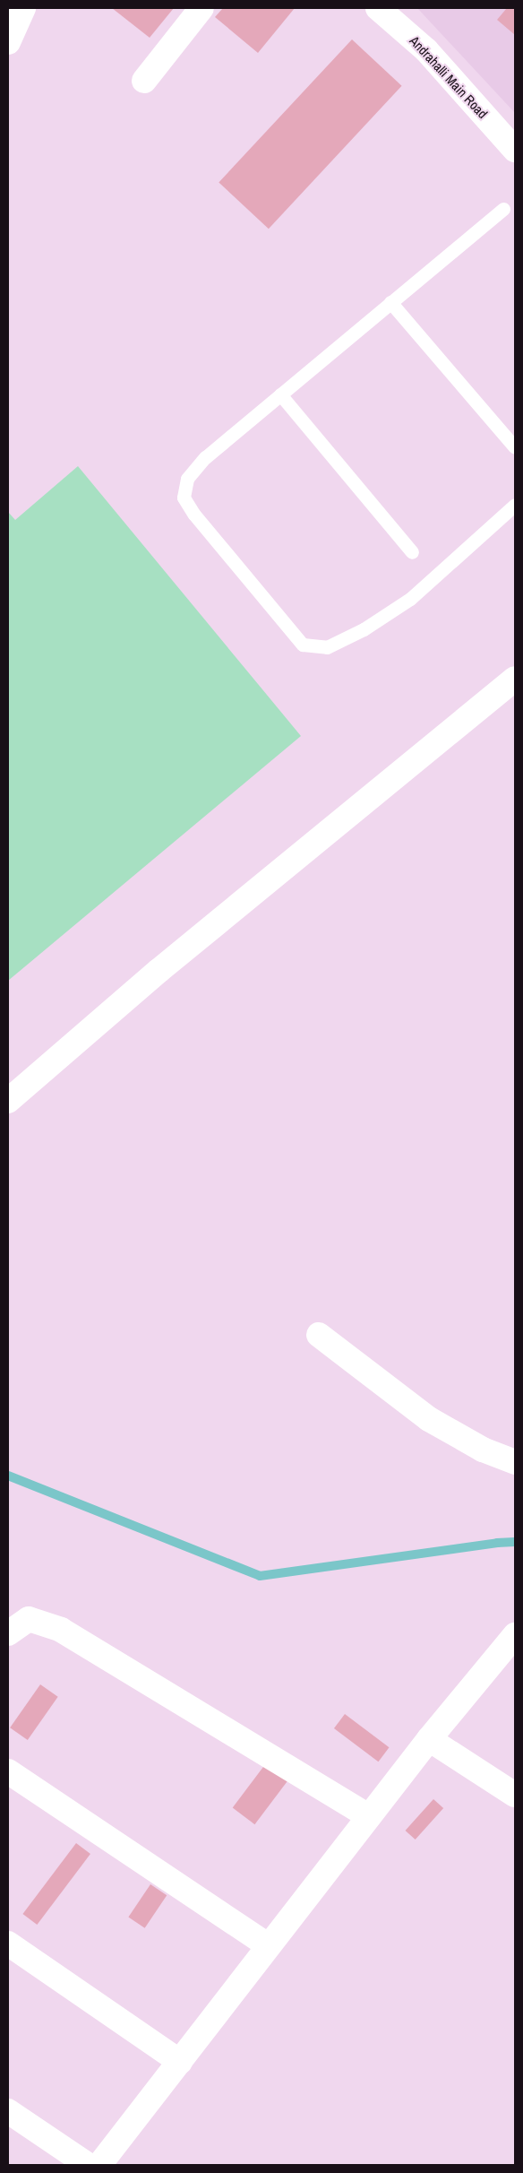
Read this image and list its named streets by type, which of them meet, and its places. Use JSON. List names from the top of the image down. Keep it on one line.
{"streets":{"street":["Andrahalli Main Road"]}}
